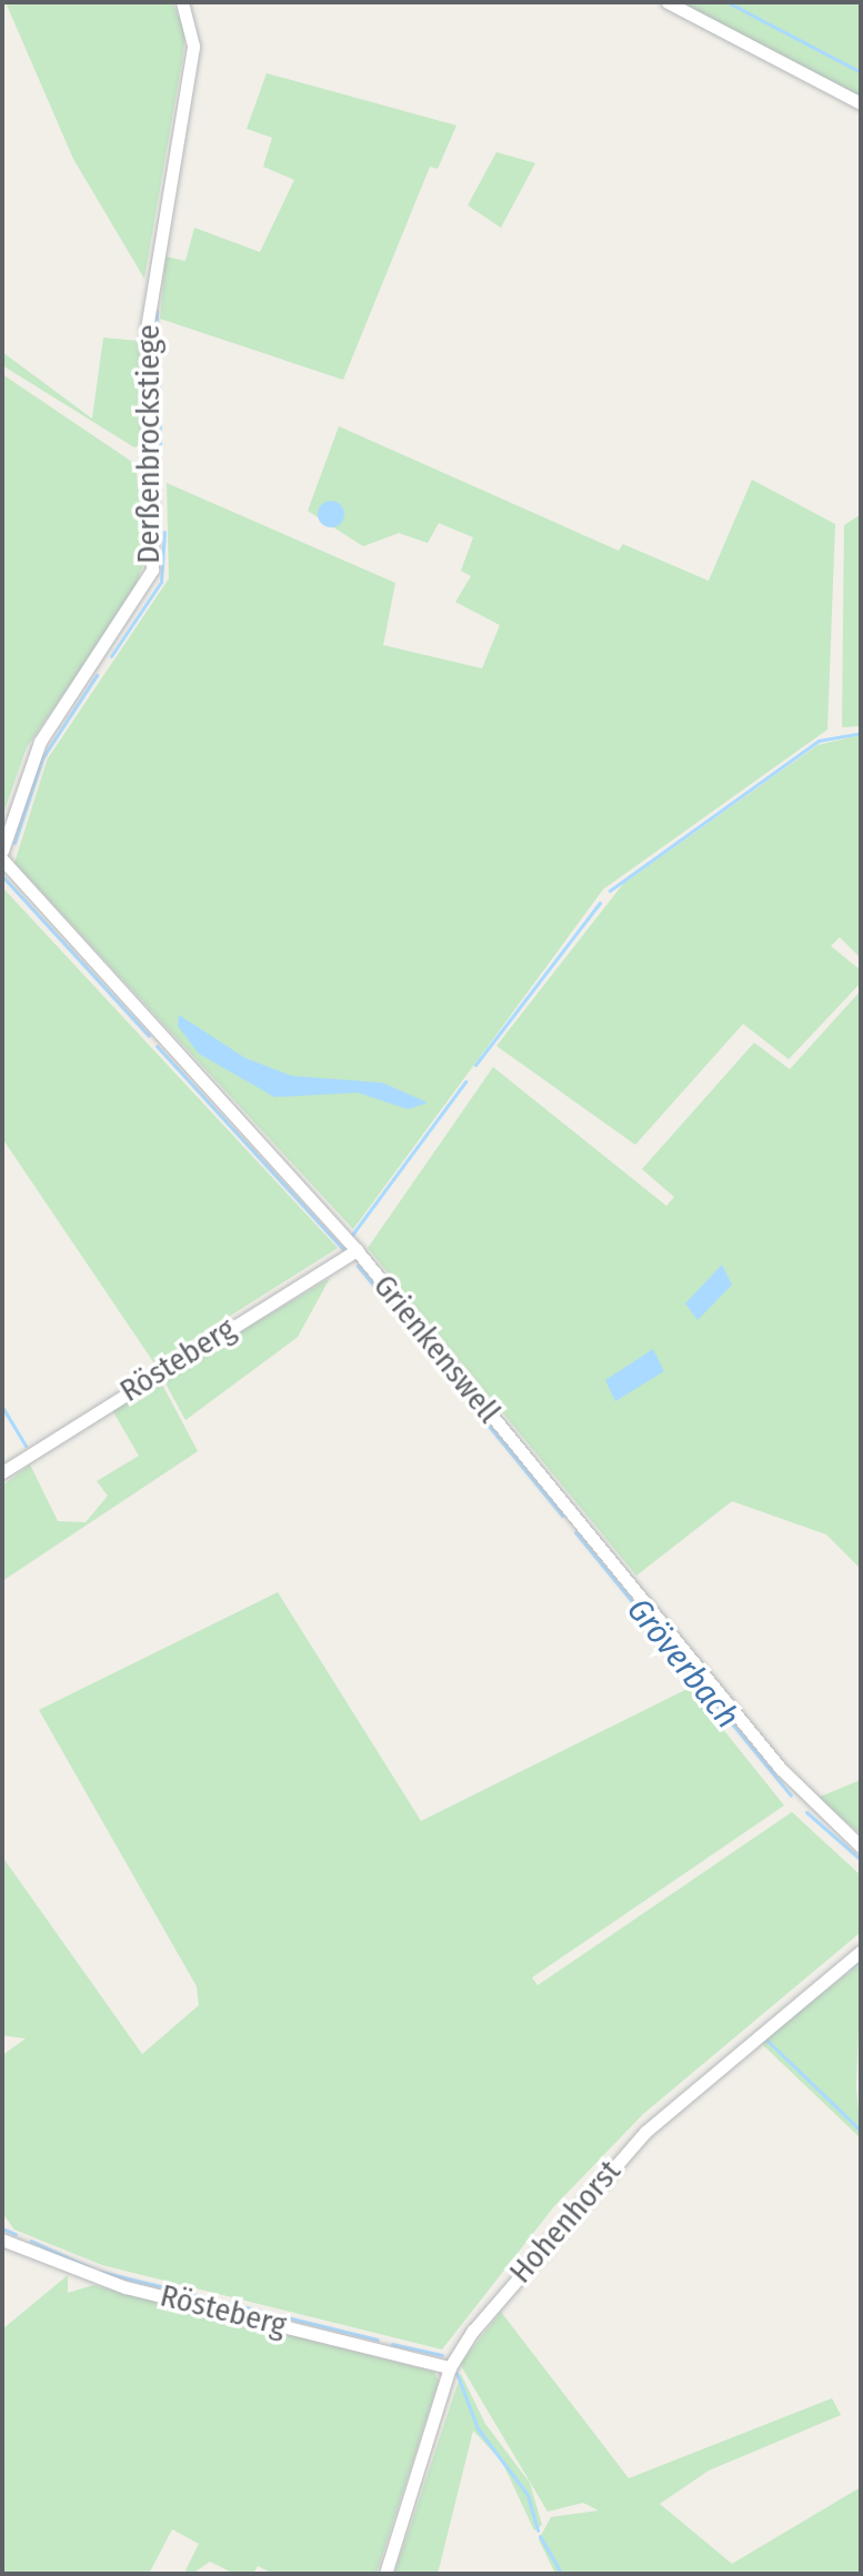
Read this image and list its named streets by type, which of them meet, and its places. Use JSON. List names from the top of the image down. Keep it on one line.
{"streets":{"street":["Derßenbrockstiege","Grienkenswell","Rösteberg","Hohenhorst"]},"crossings":[["Grienkenswell","Rösteberg"],["Rösteberg","Hohenhorst"]],"water":["Gröverbach"]}
